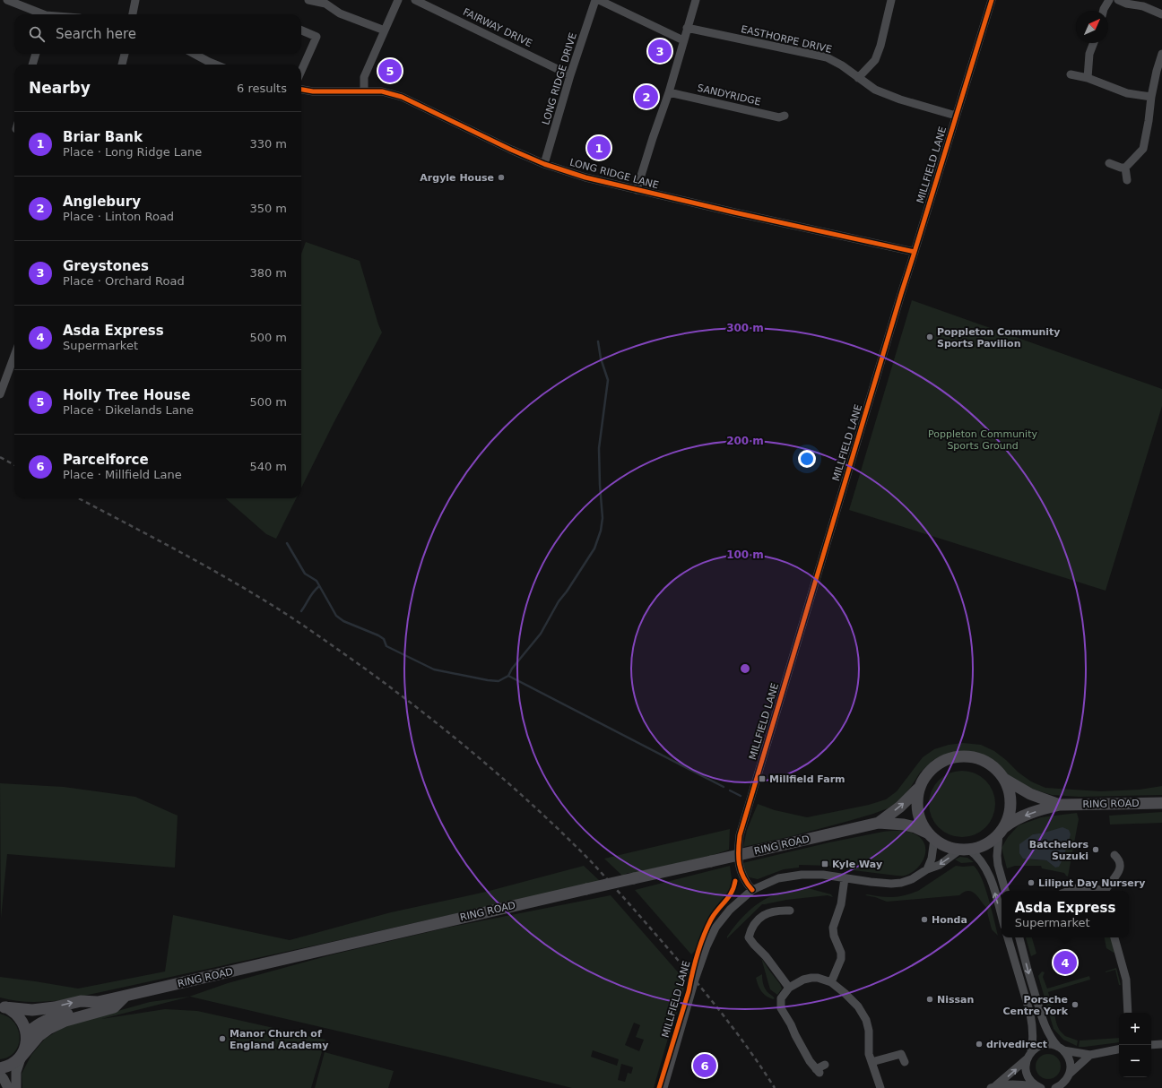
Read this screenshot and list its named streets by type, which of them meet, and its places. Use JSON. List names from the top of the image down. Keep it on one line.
{"streets":{"highway":["RING ROAD"],"street":["FAIRWAY DRIVE","EASTHORPE DRIVE","LONG RIDGE DRIVE","SANDYRIDGE","MILLFIELD LANE","LONG RIDGE LANE"]},"crossings":[["FAIRWAY DRIVE","LONG RIDGE DRIVE"],["EASTHORPE DRIVE","MILLFIELD LANE"],["LONG RIDGE DRIVE","LONG RIDGE LANE"],["MILLFIELD LANE","LONG RIDGE LANE"],["MILLFIELD LANE","RING ROAD"]],"parks":["Poppleton Community Sports Ground"],"places":{"other":["Argyle House","Poppleton Community Sports Pavilion","Batchelors Suzuki","Liliput Day Nursery","Honda","Nissan","Porsche Centre York","Manor Church of England Academy","drivedirect"],"transit":["Millfield Farm","Kyle Way"]},"north":"top right","page":{"search":"Search here","pins":["3","5","2","1","4","6"],"heading":["Nearby","6 results"],"list":[{"mark":"1","name":"Briar Bank","note":"Place · Long Ridge Lane","value":"330 m"},{"mark":"2","name":"Anglebury","note":"Place · Linton Road","value":"350 m"},{"mark":"3","name":"Greystones","note":"Place · Orchard Road","value":"380 m"},{"mark":"4","name":"Asda Express","note":"Supermarket","value":"500 m"},{"mark":"5","name":"Holly Tree House","note":"Place · Dikelands Lane","value":"500 m"},{"mark":"6","name":"Parcelforce","note":"Place · Millfield Lane","value":"540 m"}],"popup":["Asda Express","Supermarket"],"map_buttons":["+","−"]},"rings":["300 m","200 m","100 m"]}
